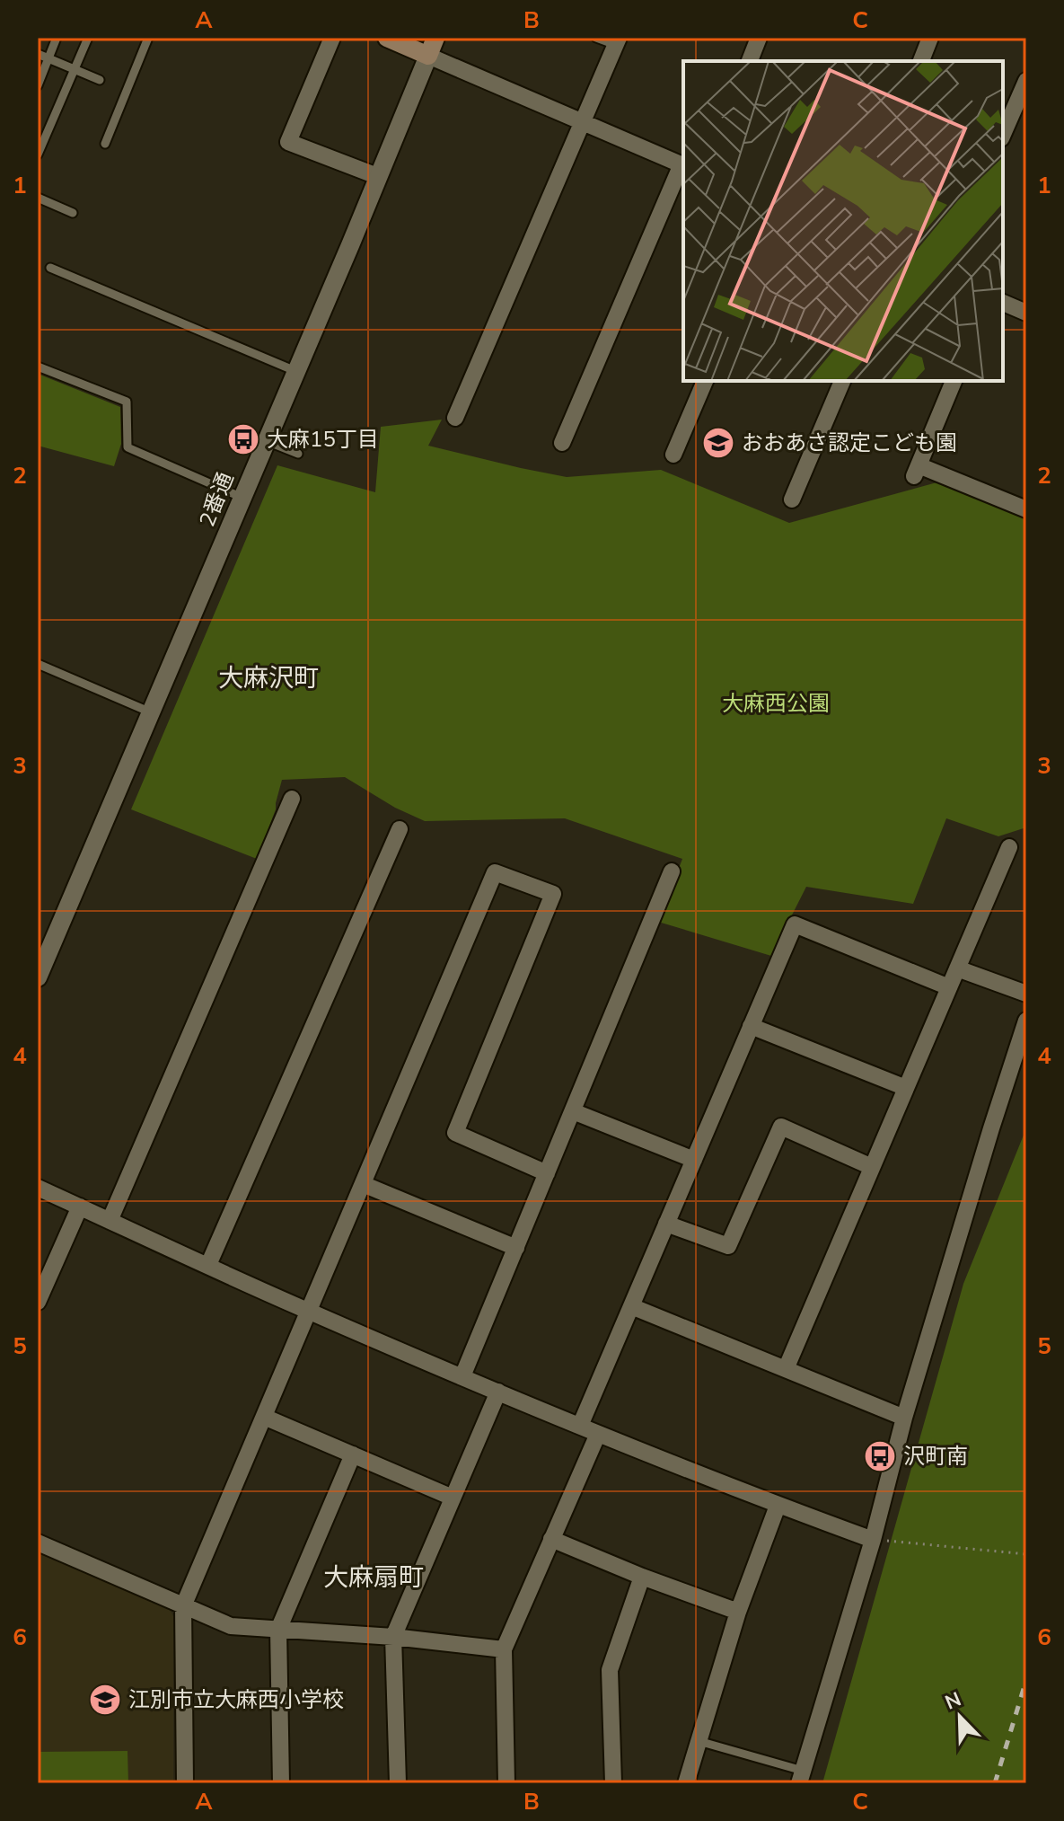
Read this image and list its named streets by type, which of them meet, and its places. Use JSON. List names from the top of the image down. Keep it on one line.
{"streets":{"main road":["2番通"]},"districts":["大麻沢町","大麻扇町"],"parks":["大麻西公園"],"places":{"bus stop":["大麻15丁目","沢町南"],"school or university":["おおあさ認定こども園","江別市立大麻西小学校"]},"north":"top left","grid":{"columns":["A","B","C"],"rows":["1","2","3","4","5","6"]}}
